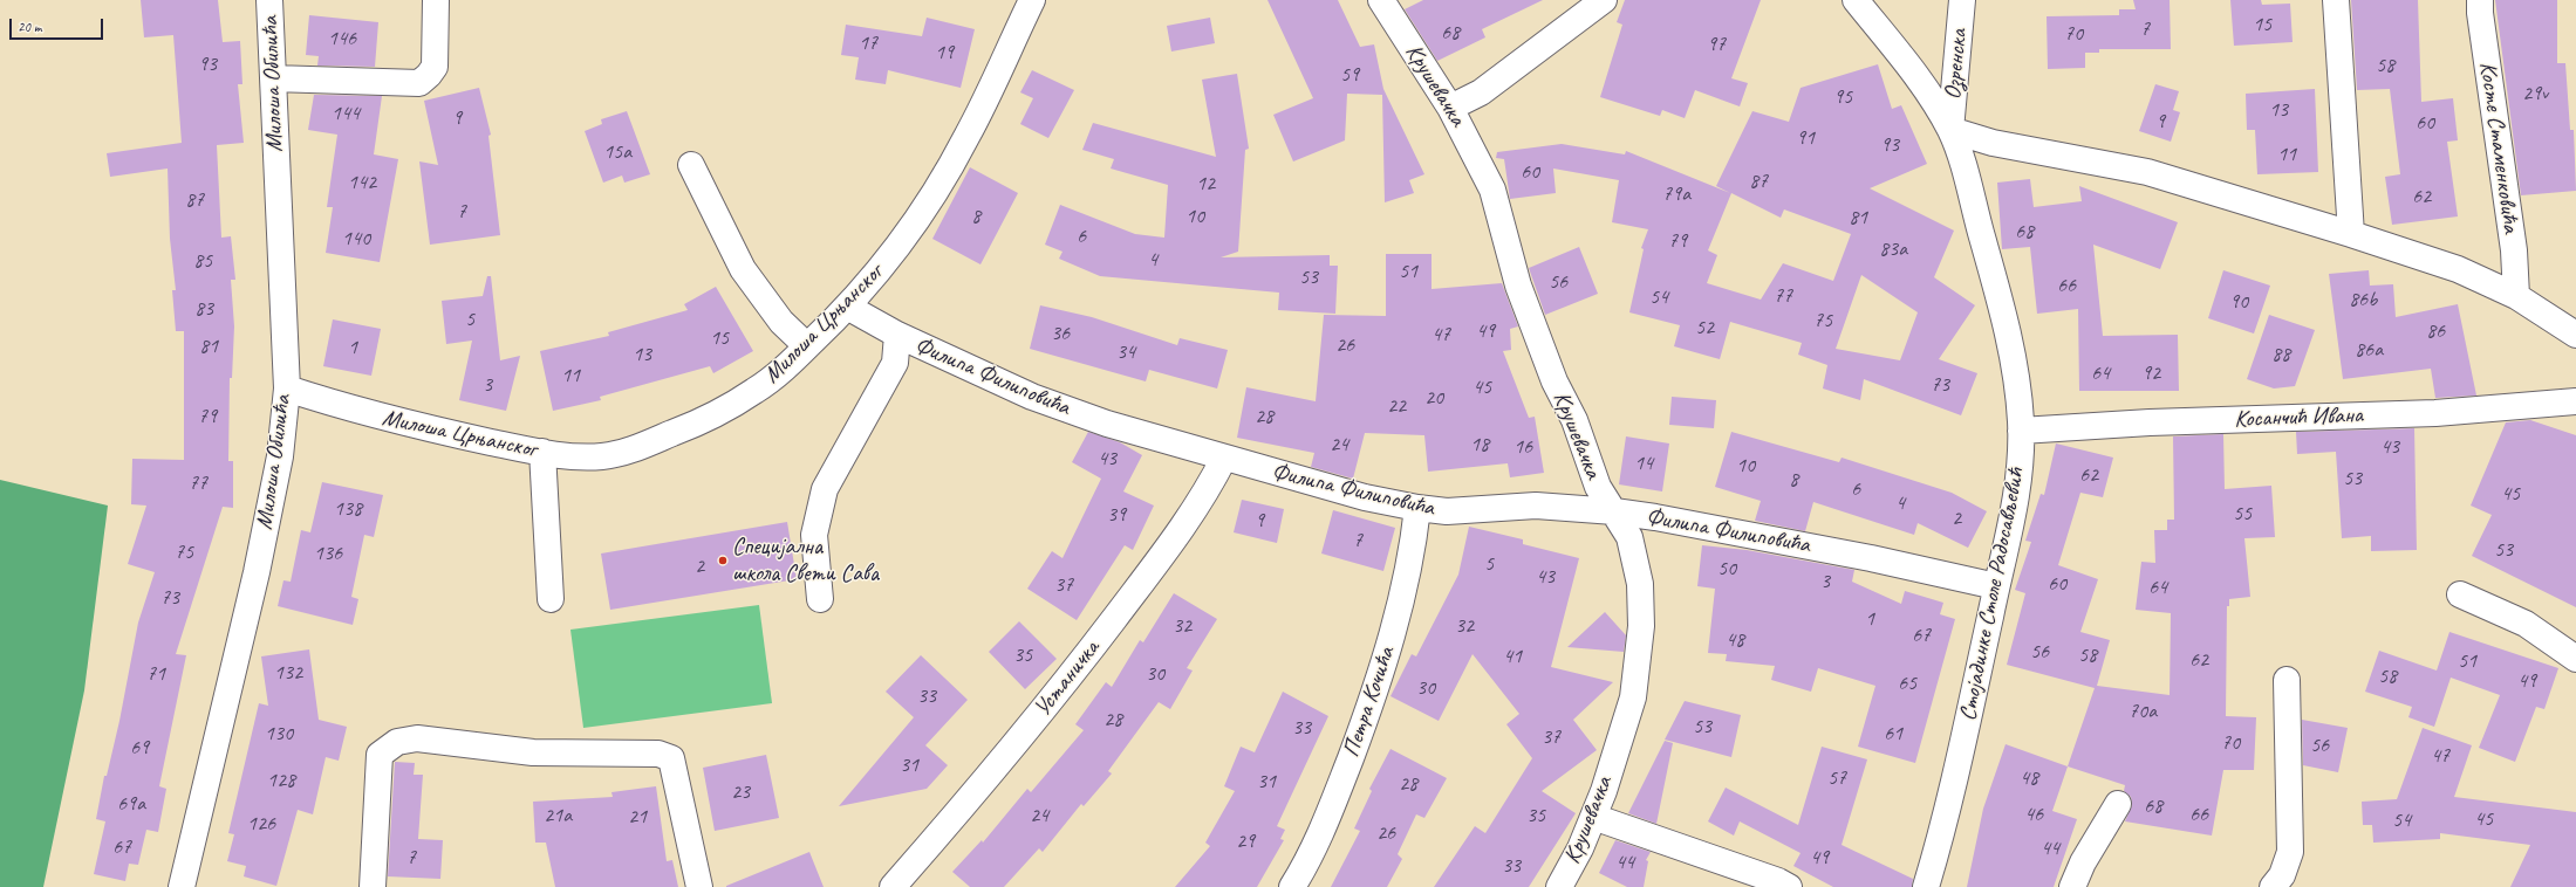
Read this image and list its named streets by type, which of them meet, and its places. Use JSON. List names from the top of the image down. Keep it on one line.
{"streets":{"street":["Озренска","Милоша Обилића","Крушевачка","Косте Стаменковића","Милоша Црњанског","Филипа Филиповића","Косанчић Ивана","Стојадинке Столе Радосављевић","Устаничка","Петра Кочића"]},"crossings":[["Озренска","Стојадинке Столе Радосављевић"],["Милоша Обилића","Милоша Црњанског"],["Крушевачка","Филипа Филиповића"],["Милоша Црњанског","Филипа Филиповића"],["Филипа Филиповића","Стојадинке Столе Радосављевић"],["Филипа Филиповића","Устаничка"],["Филипа Филиповића","Петра Кочића"],["Косанчић Ивана","Стојадинке Столе Радосављевић"]],"places":["Специјална школа Свети Сава"],"house_numbers":["15","7","68","70","146","17","97","19","93","58","59","29v","95","13","144","9","9","60","91","93","15a","11","60","87","142","12","79a","62","87","7","8","10","81","68","6","140","79","83a","4","85","51","53","56","66","77","54","86b","90","83","5","75","52","49","86","36","47","15","26","81","1","86a","34","13","88","64","92","11","3","73","45","20","22","79","28","24","18","16","43","43","14","10","62","53","8","77","6","45","4","138","55","39","2","9","7","53","75","136","5","2","50","43","3","60","37","64","73","1","32","32","67","48","56","35","58","41","62","51","132","71","30","58","49","65","30","33","70a","28","53","33","130","61","37","70","56","69","47","31","57","48","128","31","28","23","69a","68","46","66","21a","24","35","21","45","54","126","26","29","67","44","7","49","44","33"],"scale_bar":"20 m"}
